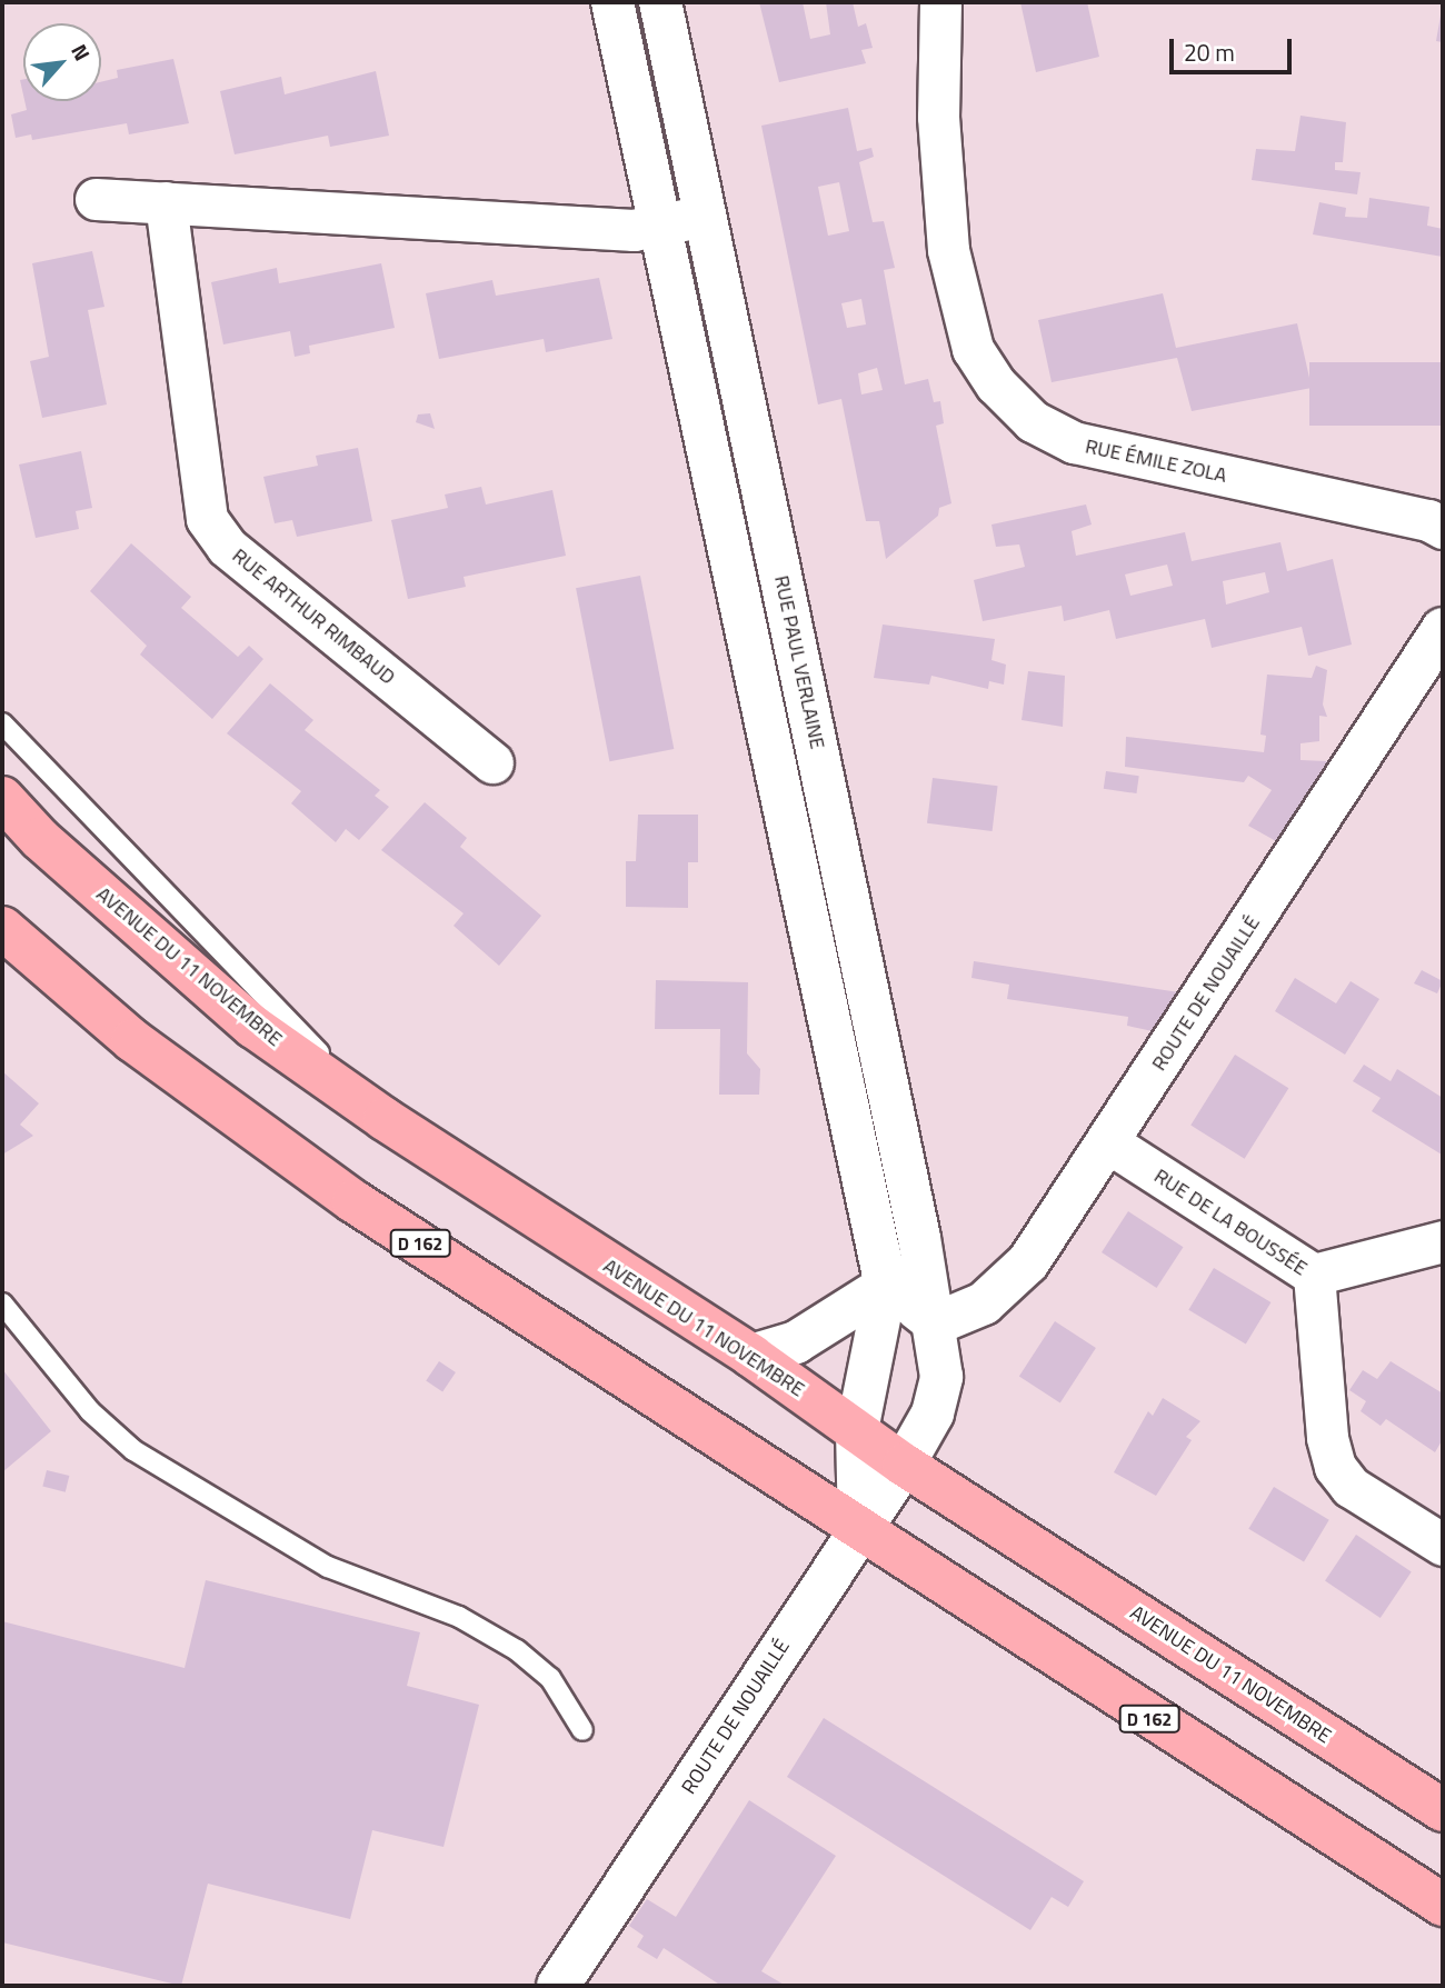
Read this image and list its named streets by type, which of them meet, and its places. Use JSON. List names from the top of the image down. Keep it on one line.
{"streets":{"main road":["AVENUE DU 11 NOVEMBRE","D 162"],"street":["RUE ÉMILE ZOLA","RUE ARTHUR RIMBAUD","RUE PAUL VERLAINE","ROUTE DE NOUAILLÉ","RUE DE LA BOUSSÉE"]},"crossings":[["RUE PAUL VERLAINE","AVENUE DU 11 NOVEMBRE"],["RUE PAUL VERLAINE","ROUTE DE NOUAILLÉ"],["RUE PAUL VERLAINE","D 162"],["ROUTE DE NOUAILLÉ","RUE DE LA BOUSSÉE"],["ROUTE DE NOUAILLÉ","D 162"]],"scale_bar":"20 m","north":"top right"}
